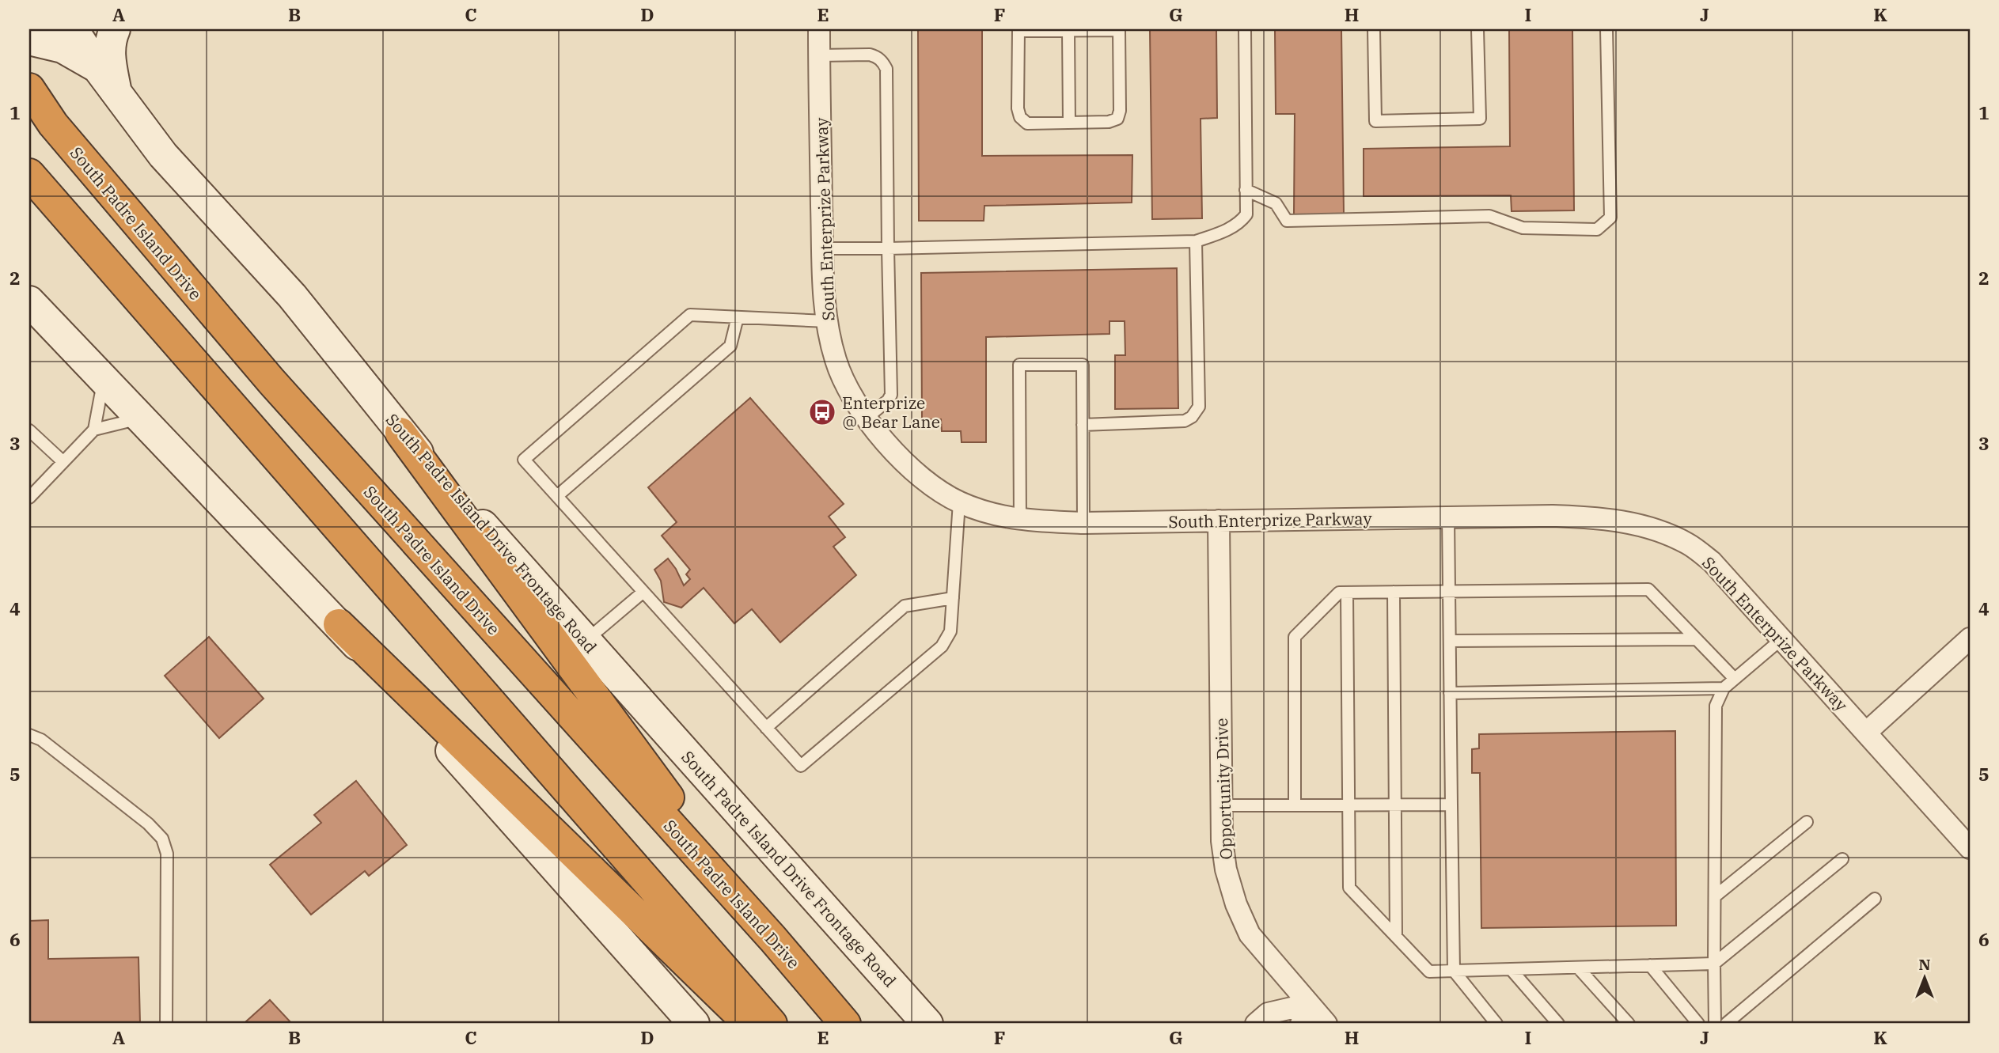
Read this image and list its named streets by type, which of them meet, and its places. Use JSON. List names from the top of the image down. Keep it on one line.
{"streets":{"highway":["South Padre Island Drive"],"main road":["South Padre Island Drive Frontage Road"],"street":["South Enterprize Parkway","Opportunity Drive"]},"crossings":[["South Enterprize Parkway","Opportunity Drive"]],"places":{"bus stop":["Enterprize @ Bear Lane"]},"north":"top","grid":{"columns":["A","B","C","D","E","F","G","H","I","J","K"],"rows":["1","2","3","4","5","6"]}}
